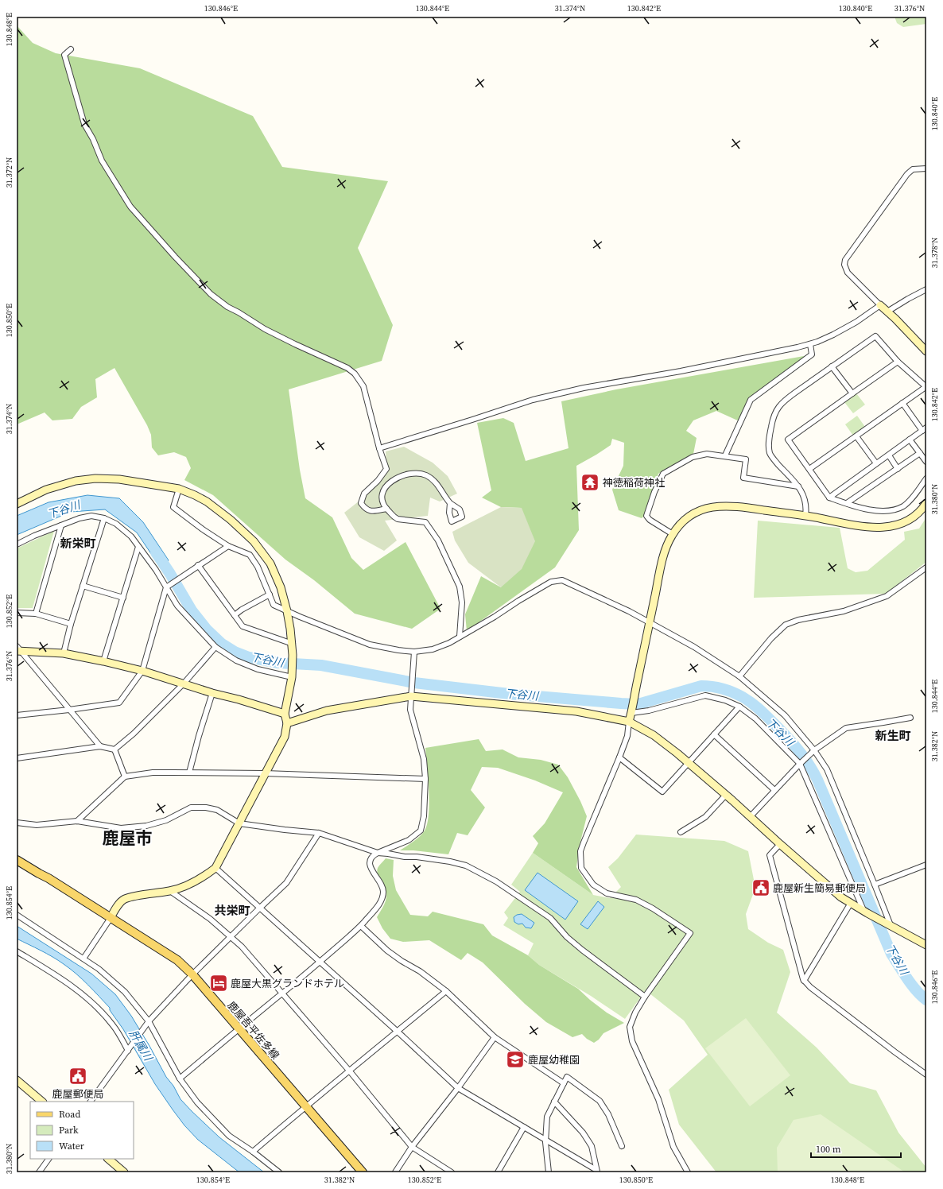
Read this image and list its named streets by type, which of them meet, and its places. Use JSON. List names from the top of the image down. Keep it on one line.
{"streets":{"main road":["鹿屋吾平佐多線"]},"districts":["新栄町","新生町","鹿屋市","共栄町"],"water":["下谷川","肝属川"],"places":{"temple":["神徳稲荷神社"],"public building":["鹿屋新生簡易郵便局","鹿屋郵便局"],"hotel":["鹿屋大黒グランドホテル"],"school or university":["鹿屋幼稚園"]},"legend":["Road","Park","Water"],"scale_bar":"100 m","coordinates":["130.846°E","130.844°E","31.374°N","130.842°E","130.840°E","31.376°N","130.848°E","31.372°N","31.378°N","130.850°E","31.380°N","130.852°E","31.382°N","130.854°E"]}
